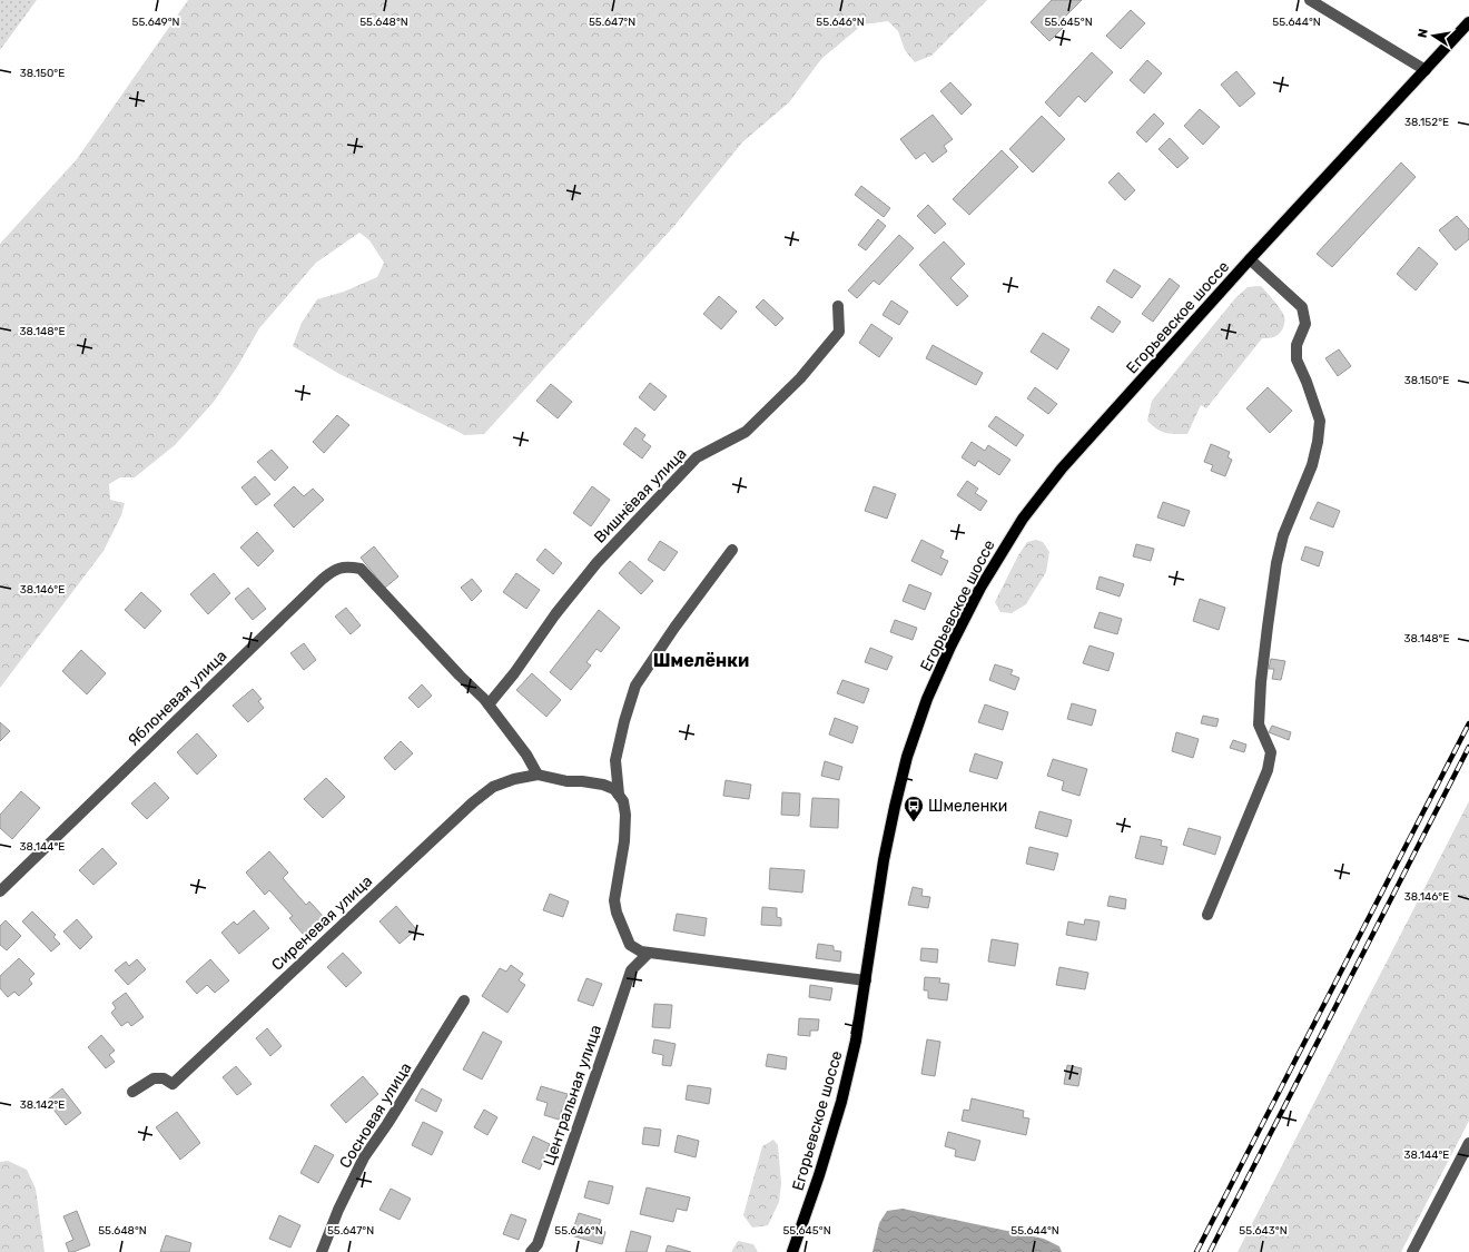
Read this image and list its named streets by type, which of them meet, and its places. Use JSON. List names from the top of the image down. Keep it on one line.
{"streets":{"main road":["Егорьевское шоссе"],"street":["Вишнёвая улица","Яблоневая улица","Сиреневая улица","Центральная улица","Сосновая улица"]},"crossings":[["Вишнёвая улица","Яблоневая улица"],["Яблоневая улица","Сиреневая улица"]],"districts":["Шмелёнки"],"places":{"bus stop":["Шмеленки"]},"north":"left","coordinates":["55.649°N","55.648°N","55.647°N","55.646°N","55.645°N","55.644°N","38.150°E","38.152°E","38.148°E","38.146°E","38.144°E","38.142°E","55.643°N"]}
